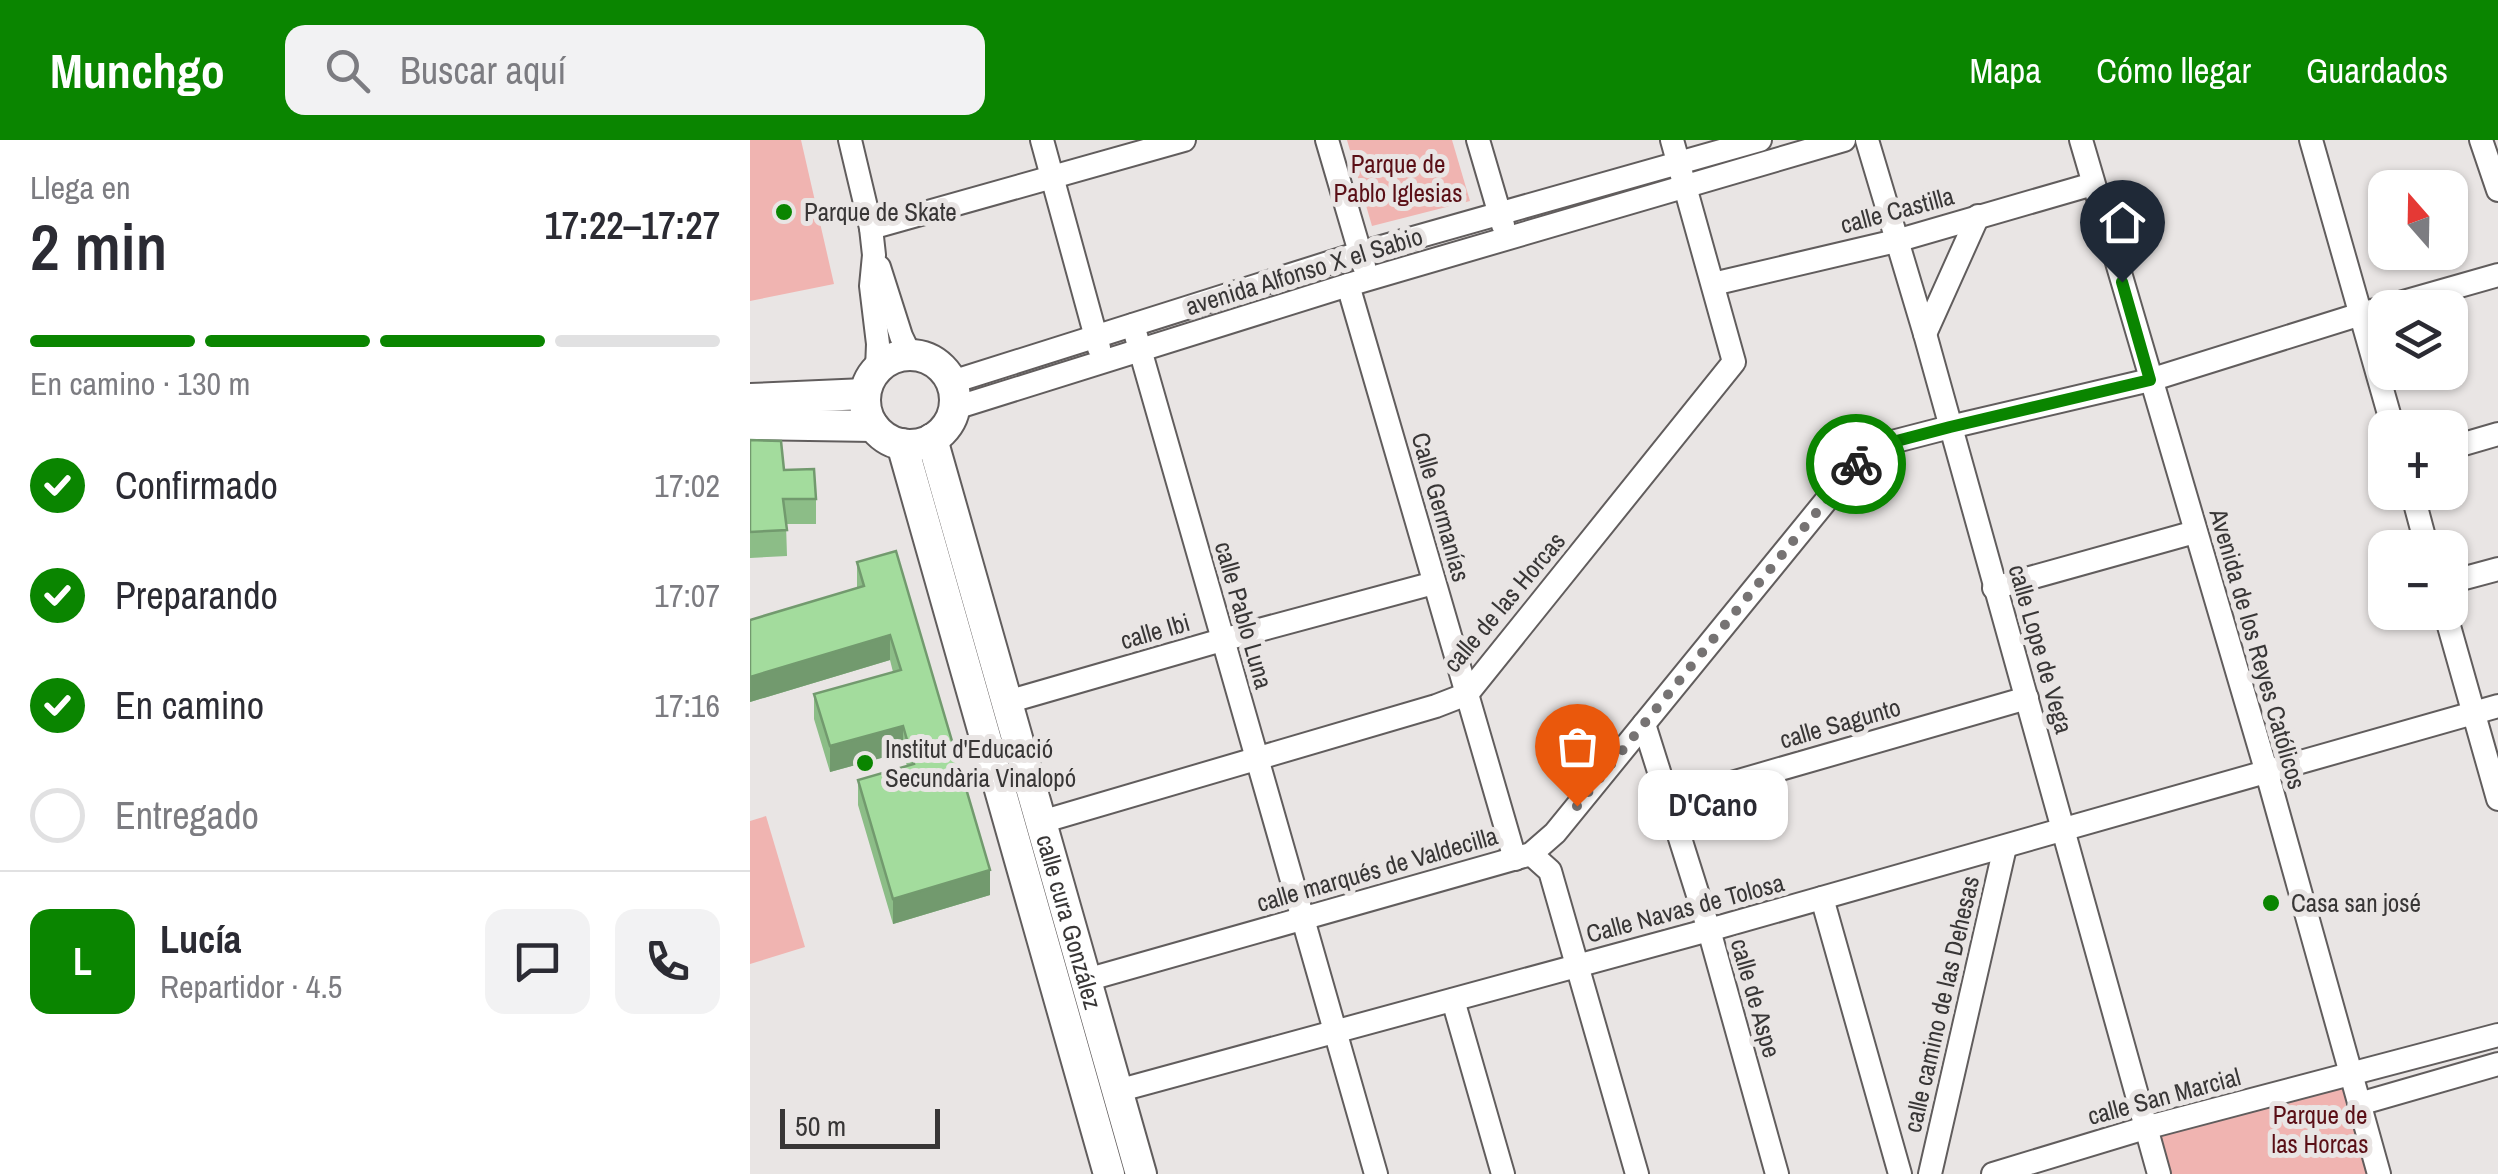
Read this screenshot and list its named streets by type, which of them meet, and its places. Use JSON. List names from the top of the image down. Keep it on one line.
{"streets":{"main road":["calle cura González"],"street":["calle Castilla","avenida Alfonso X el Sabio","Calle Germanías","calle de las Horcas","calle Pablo Luna","calle Ibi","calle Lope de Vega","Avenida de los Reyes Católicos","calle Sagunto","calle marqués de Valdecilla","Calle Navas de Tolosa","calle de Aspe","calle camino de las Dehesas","calle San Marcial"]},"crossings":[["calle Castilla","calle de las Horcas"],["calle Castilla","calle Lope de Vega"],["calle Castilla","Avenida de los Reyes Católicos"],["avenida Alfonso X el Sabio","Calle Germanías"],["avenida Alfonso X el Sabio","calle de las Horcas"],["avenida Alfonso X el Sabio","calle Pablo Luna"],["avenida Alfonso X el Sabio","calle cura González"],["Calle Germanías","calle de las Horcas"],["Calle Germanías","calle Ibi"],["Calle Germanías","calle marqués de Valdecilla"],["Calle Germanías","Calle Navas de Tolosa"],["calle de las Horcas","calle Pablo Luna"],["calle de las Horcas","calle cura González"],["calle Pablo Luna","calle Ibi"],["calle Pablo Luna","calle marqués de Valdecilla"],["calle Pablo Luna","Calle Navas de Tolosa"],["calle Ibi","calle cura González"],["calle Lope de Vega","calle Sagunto"],["calle Lope de Vega","calle marqués de Valdecilla"],["calle Lope de Vega","Calle Navas de Tolosa"],["calle Lope de Vega","calle San Marcial"],["Avenida de los Reyes Católicos","calle marqués de Valdecilla"],["Avenida de los Reyes Católicos","Calle Navas de Tolosa"],["Avenida de los Reyes Católicos","calle San Marcial"],["calle Sagunto","calle de Aspe"],["calle marqués de Valdecilla","calle cura González"],["calle marqués de Valdecilla","calle de Aspe"],["Calle Navas de Tolosa","calle cura González"],["Calle Navas de Tolosa","calle de Aspe"],["Calle Navas de Tolosa","calle camino de las Dehesas"]],"parks":["Parque de Pablo Iglesias","Parque de las Horcas"],"places":["Parque de Skate","Institut d'Educació Secundària Vinalopó","D'Cano","Casa san josé"],"scale_bar":"50 m","north":"top","page":{"header":"Munchgo","search":"Buscar aquí","nav":["Mapa","Cómo llegar","Guardados"],"heading":["2 min","Llega en","17:22–17:27"],"panel":["Lucía","Repartidor · 4.5"],"map_buttons":["+","−"],"bar":"En camino · 130 m","list":[["Confirmado","17:02"],["Preparando","17:07"],["En camino","17:16"],"Entregado"],"bubble":"D'Cano","round":"L","scale":"50 m"}}
